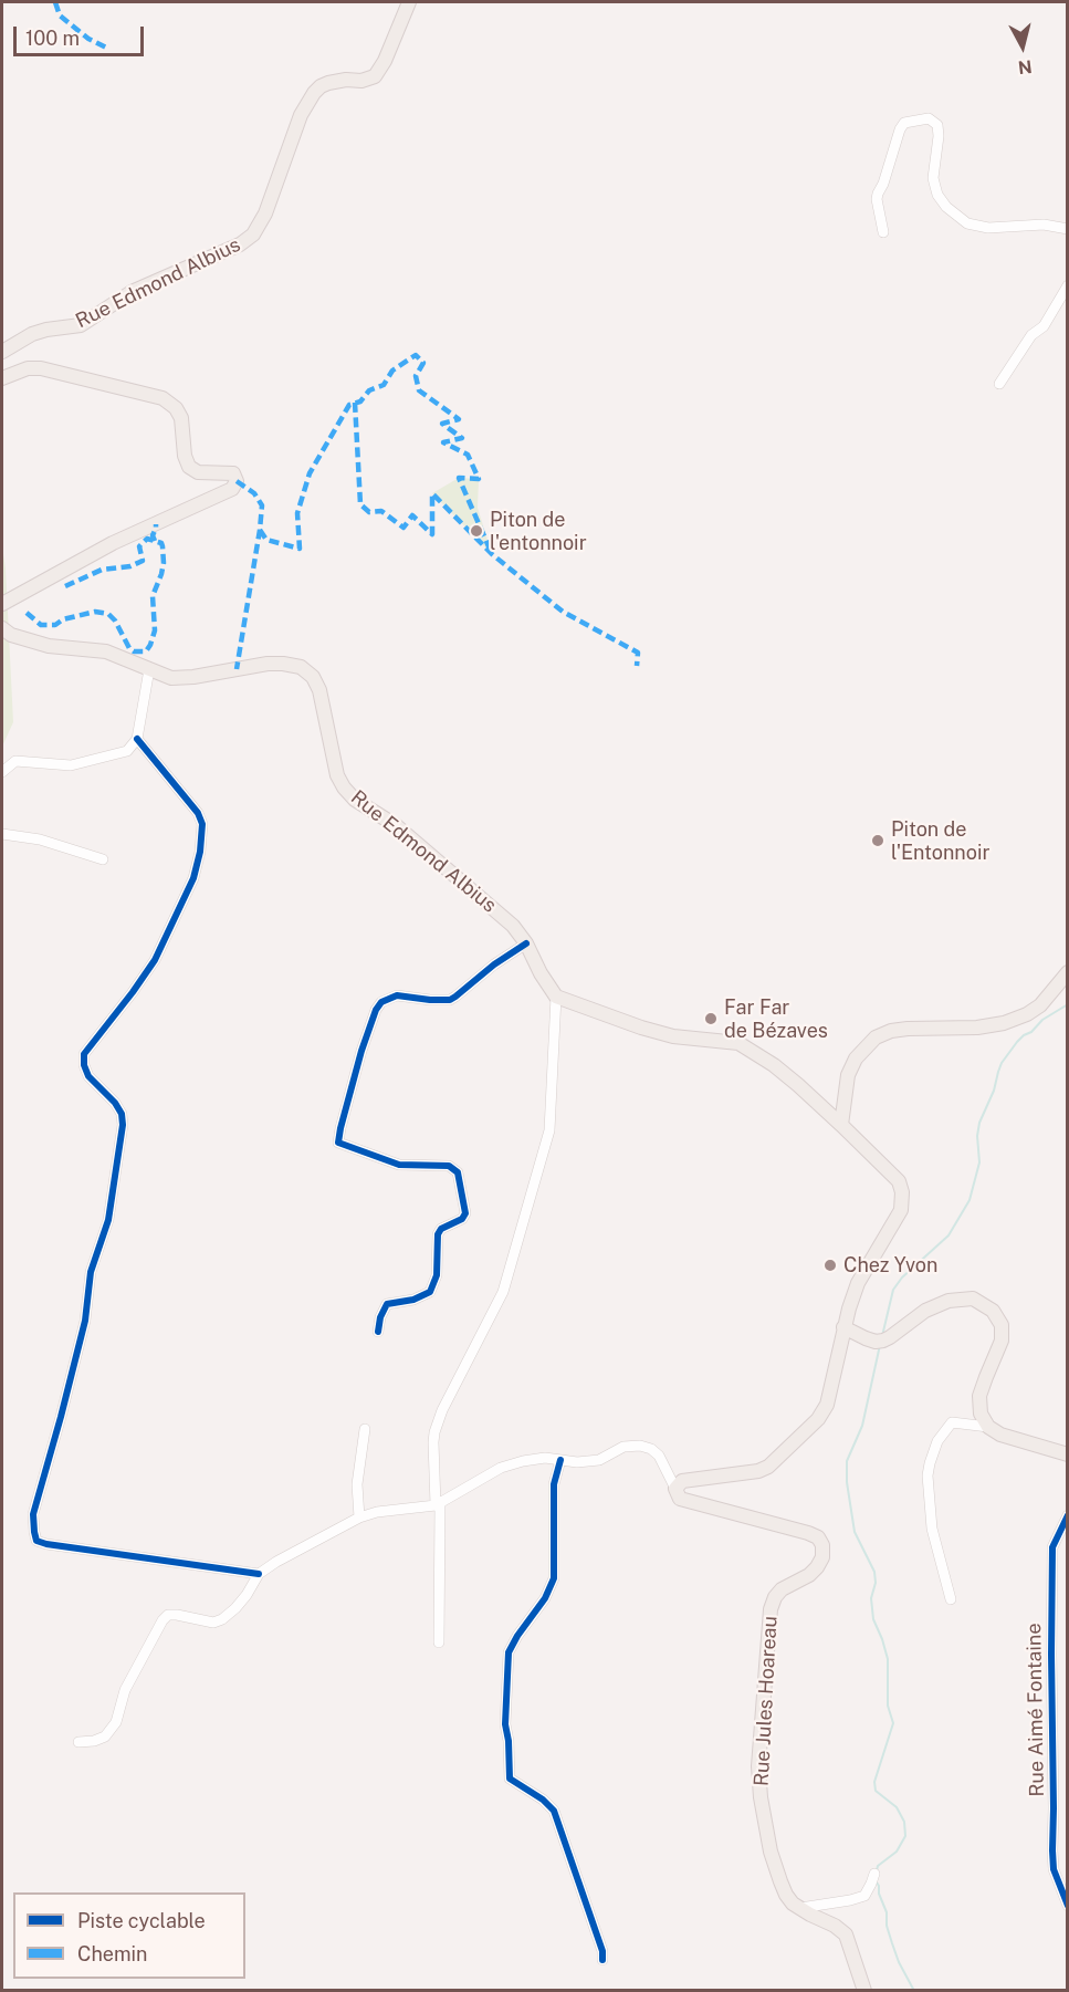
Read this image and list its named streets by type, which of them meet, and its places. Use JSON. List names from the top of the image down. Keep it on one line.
{"streets":{"main road":["Rue Edmond Albius","Rue Jules Hoareau"],"street":["Rue Aimé Fontaine"]},"places":["Piton de l'entonnoir","Piton de l'Entonnoir","Far Far de Bézaves","Chez Yvon"],"legend":["Piste cyclable","Chemin"],"scale_bar":"100 m","north":"bottom"}
